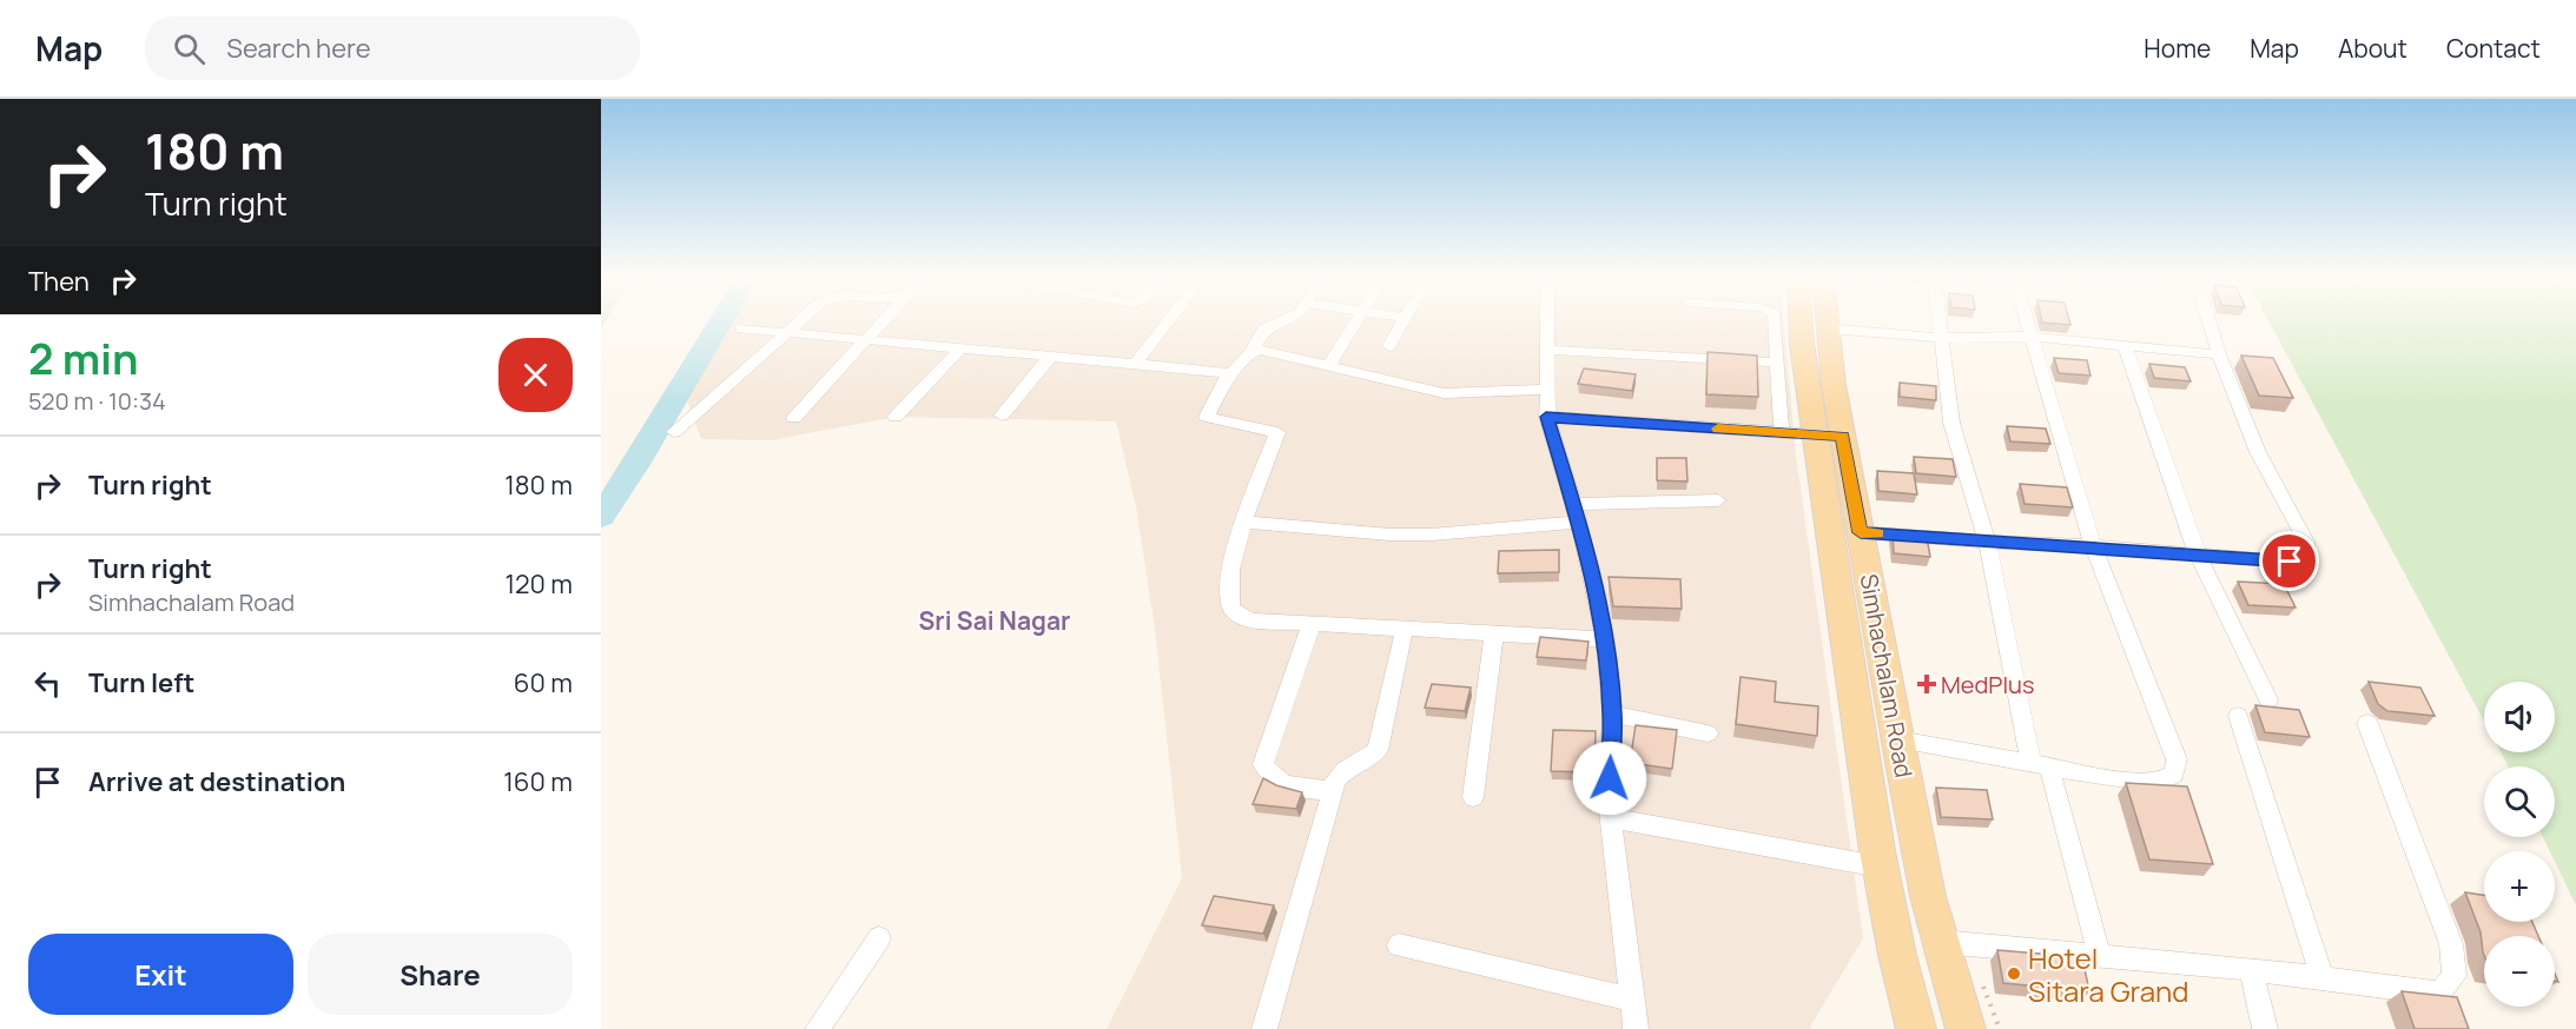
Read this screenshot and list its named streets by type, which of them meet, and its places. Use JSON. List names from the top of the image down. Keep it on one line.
{"streets":{"main road":["Simhachalam Road"]},"districts":["Sri Sai Nagar"],"places":{"health":["MedPlus"],"other":["Hotel Sitara Grand"]},"page":{"header":"Map","search":"Search here","nav":["Home","Map","About","Contact"],"turn":["180 m","Turn right"],"then":"Then","heading":["2 min","520 m · 10:34"],"list":[{"name":"Turn right","value":"180 m"},{"name":"Turn right","note":"Simhachalam Road","value":"120 m"},{"name":"Turn left","value":"60 m"},{"name":"Arrive at destination","value":"160 m"}],"map_buttons":["+","−"],"buttons":["Exit","Share"]}}
